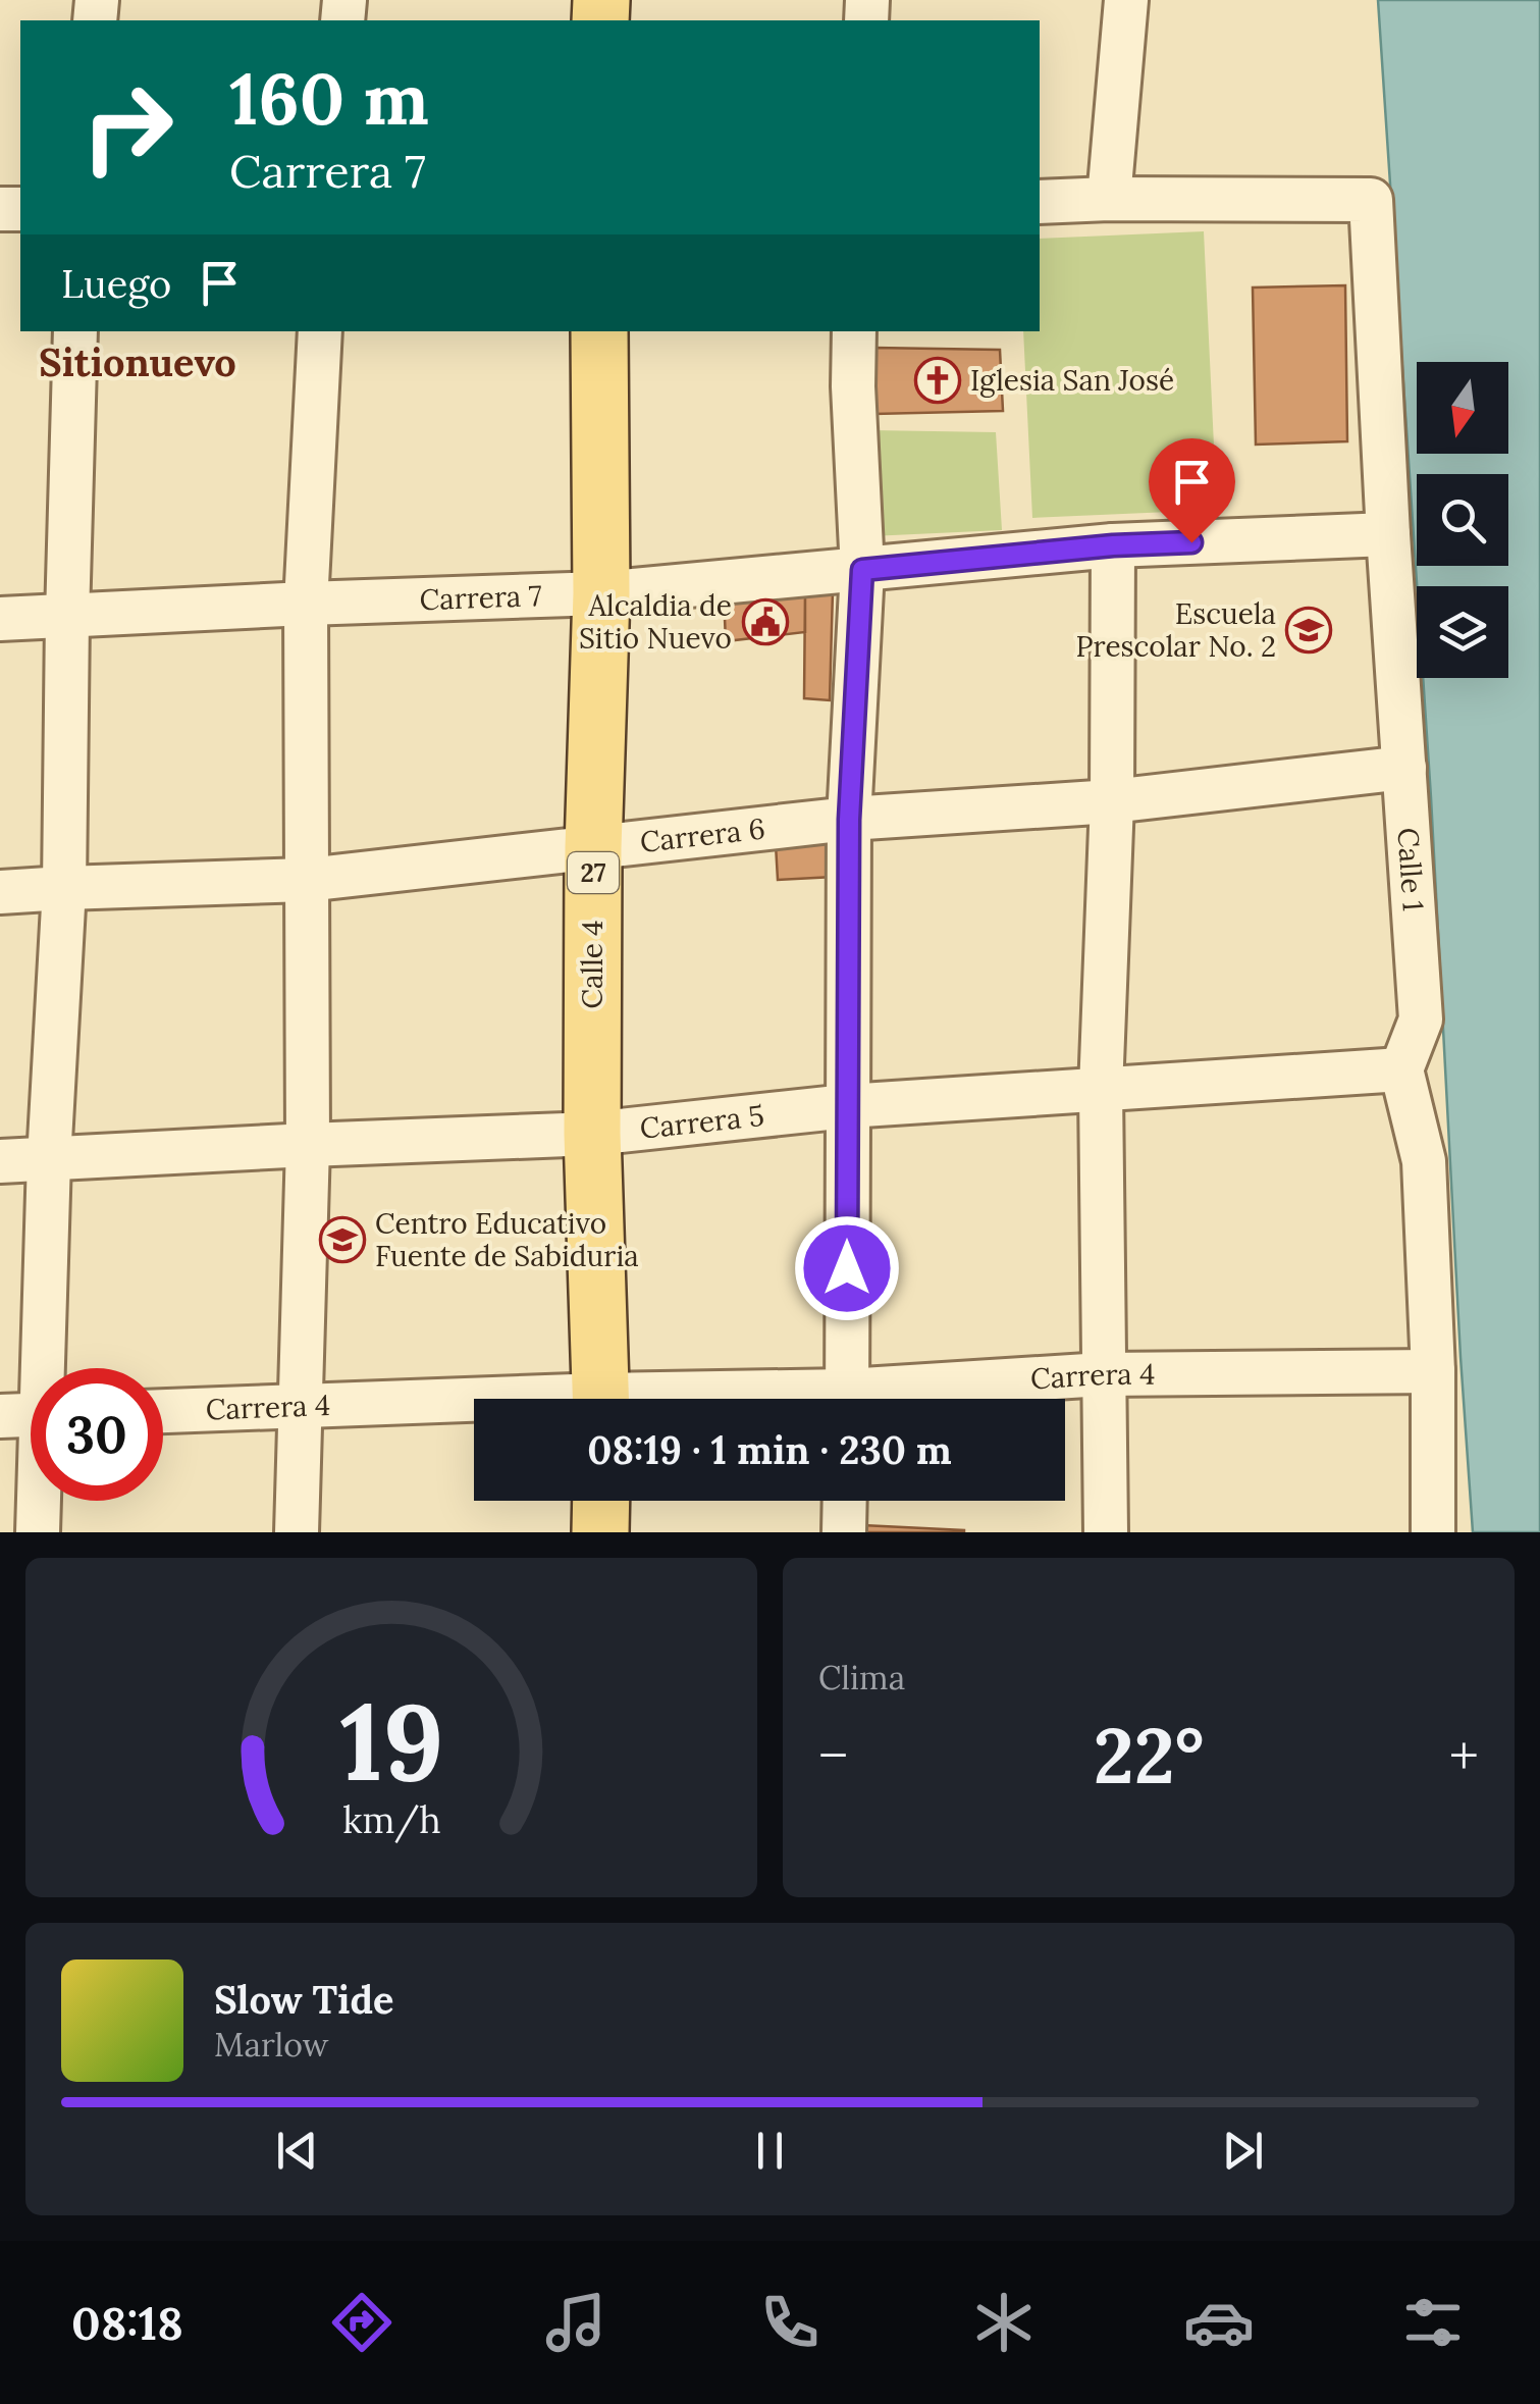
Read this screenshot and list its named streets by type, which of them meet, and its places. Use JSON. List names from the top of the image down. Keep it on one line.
{"streets":{"main road":["27","Calle 4"],"street":["Carrera 7","Carrera 6","Calle 1","Carrera 5","Carrera 4"]},"crossings":[["Carrera 7","Calle 1"],["Carrera 7","Calle 4"],["Carrera 6","Calle 1"],["Carrera 6","Calle 4"],["Calle 1","Carrera 5"],["Calle 4","Carrera 5"]],"districts":["Sitionuevo"],"places":{"church":["Iglesia San José"],"public building":["Alcaldia de Sitio Nuevo"],"school or university":["Escuela Prescolar No. 2","Centro Educativo Fuente de Sabiduria"]},"north":"bottom","page":{"turn":["160 m","Carrera 7"],"then":"Luego","limit":"30","trip":"08:19 · 1 min · 230 m","tile":"Clima","heat":["−","22°","+"],"song":["Slow Tide","Marlow"],"tabs":"08:18","gauge":["19","km/h"]}}
